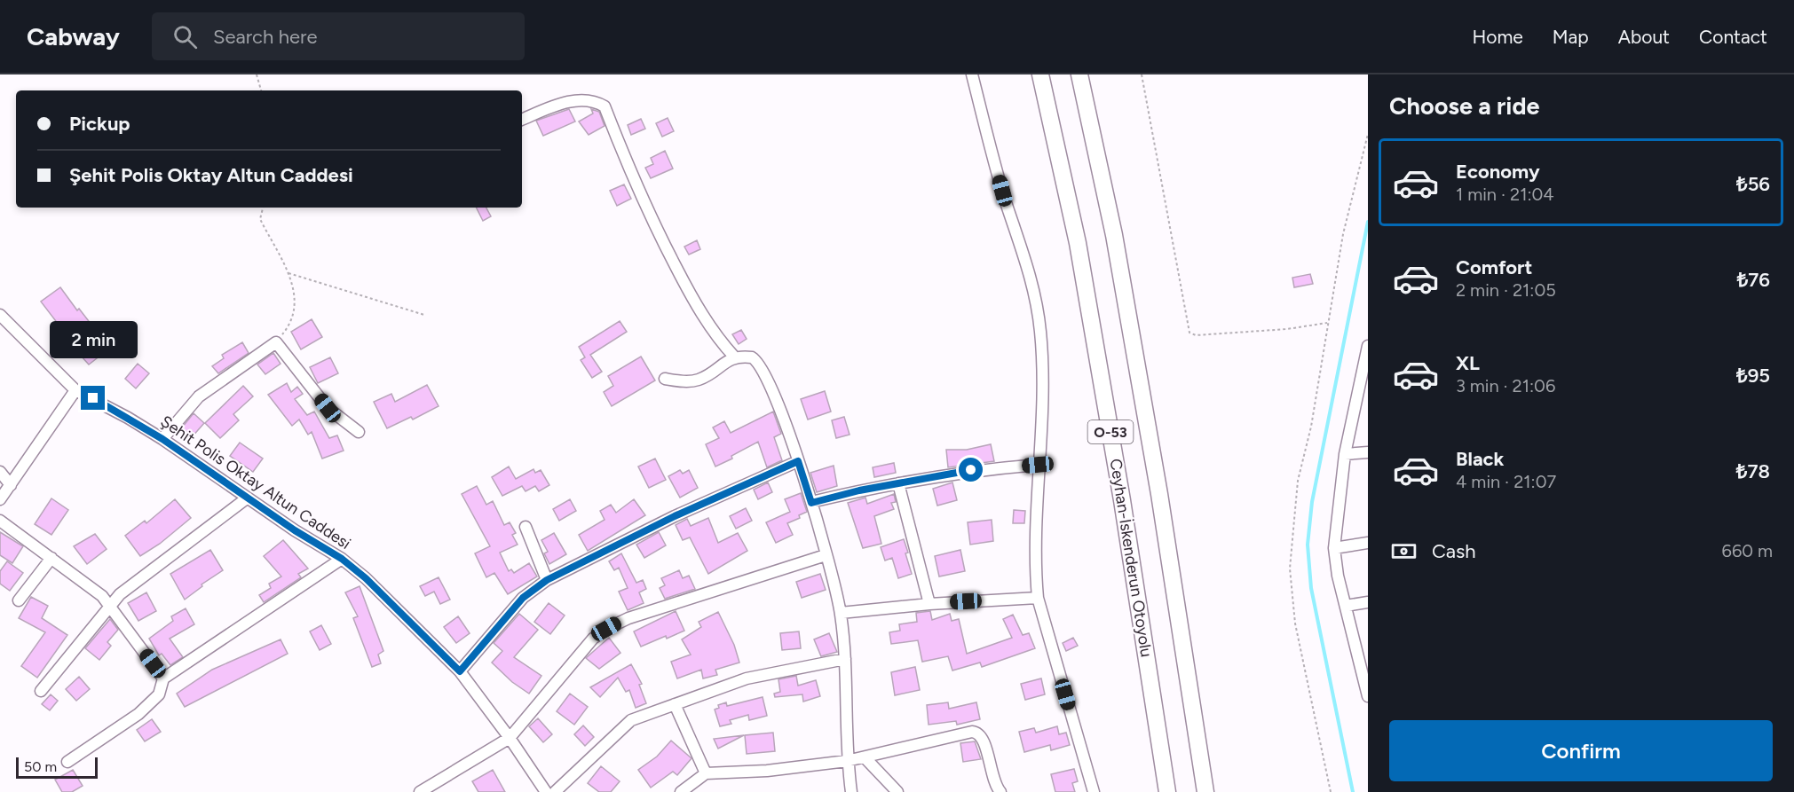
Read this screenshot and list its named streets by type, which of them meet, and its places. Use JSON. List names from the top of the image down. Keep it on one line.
{"streets":{"highway":["O-53","Ceyhan-İskenderun Otoyolu"],"street":["Şehit Polis Oktay Altun Caddesi"]},"scale_bar":"50 m","page":{"header":"Cabway","search":"Search here","nav":["Home","Map","About","Contact"],"heading":"Choose a ride","banner":["Pickup","Şehit Polis Oktay Altun Caddesi"],"list":[{"name":"Economy","note":"1 min · 21:04","value":"₺56"},{"name":"Comfort","note":"2 min · 21:05","value":"₺76"},{"name":"XL","note":"3 min · 21:06","value":"₺95"},{"name":"Black","note":"4 min · 21:07","value":"₺78"}],"bubble":"2 min","pay":["Cash","660 m"],"buttons":"Confirm","scale":"50 m"}}
